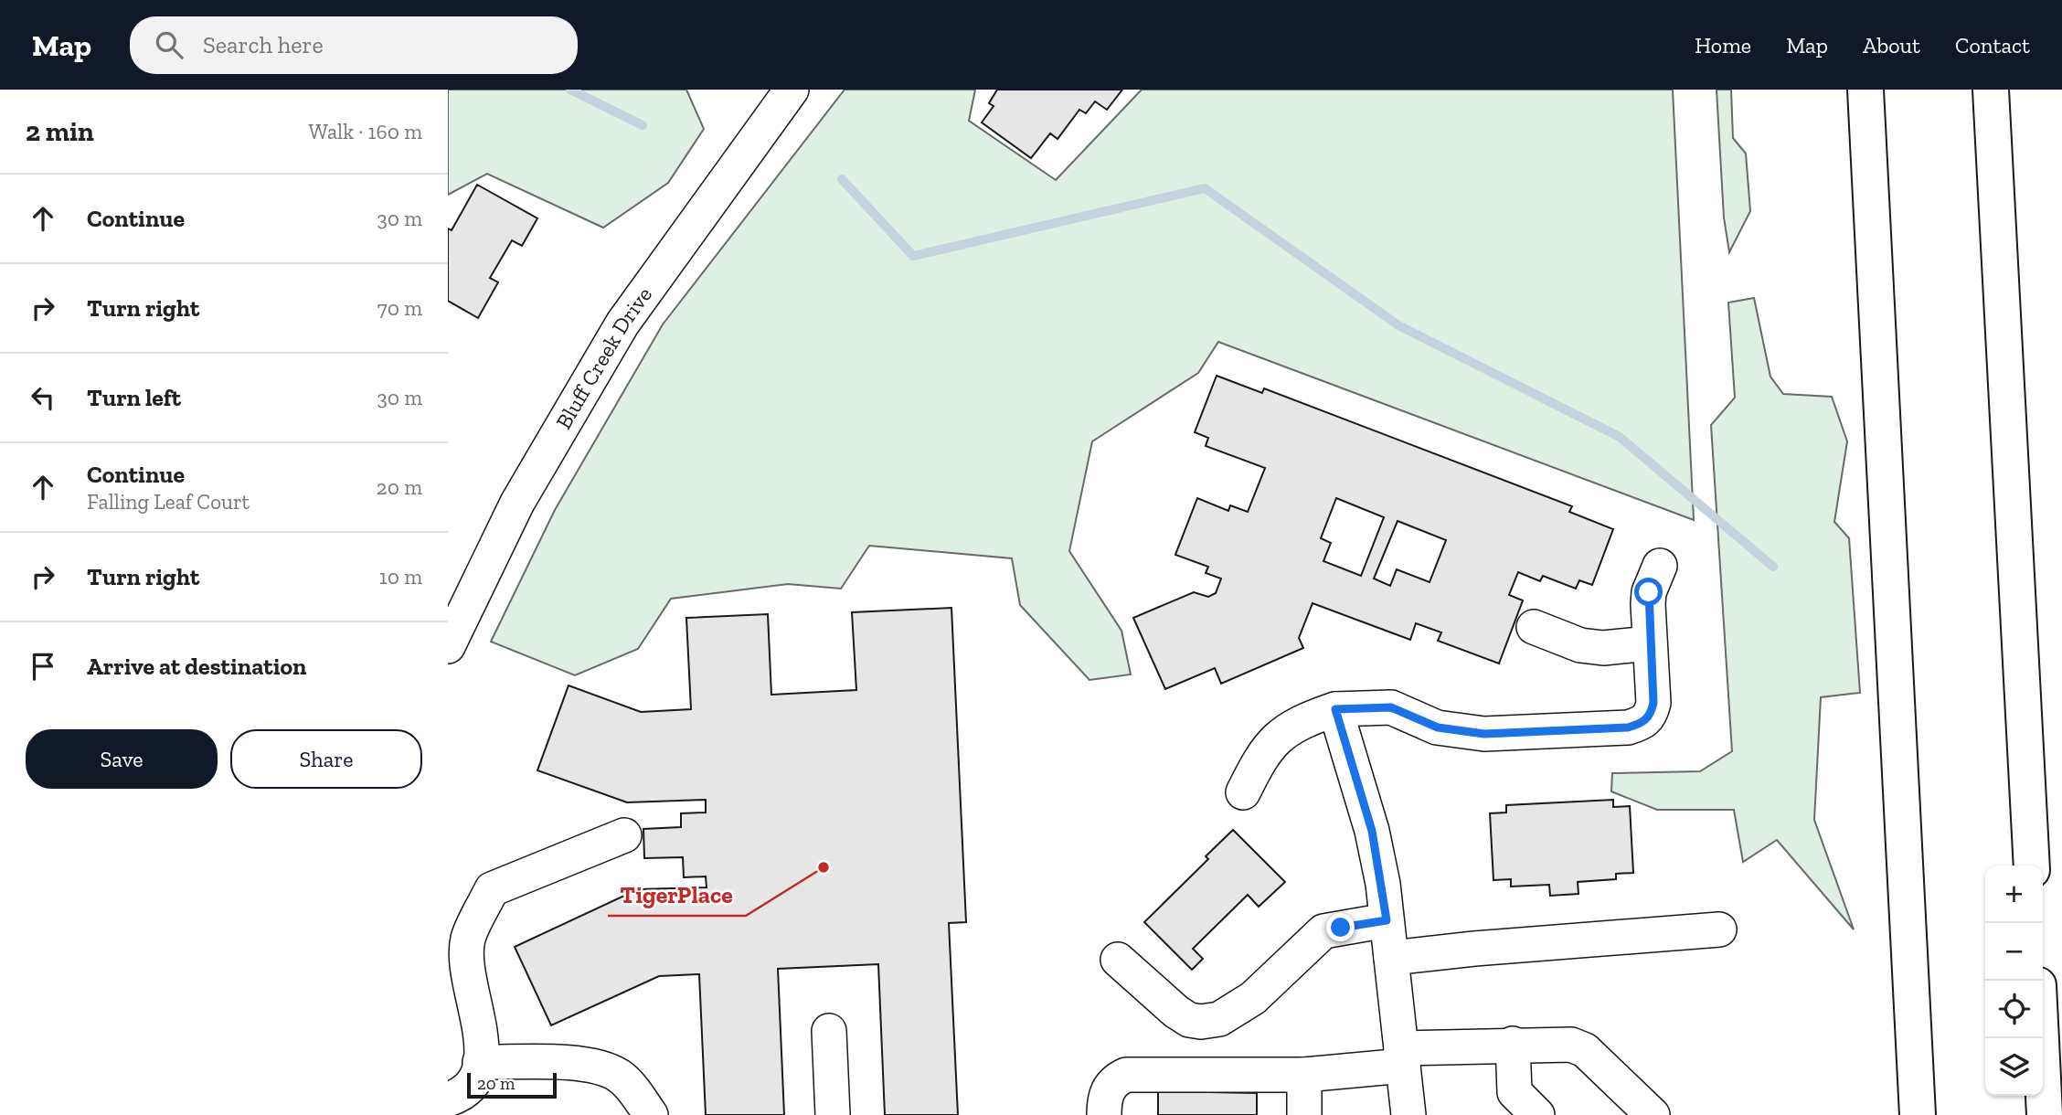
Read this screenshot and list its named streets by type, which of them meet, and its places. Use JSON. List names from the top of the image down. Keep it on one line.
{"streets":{"street":["Bluff Creek Drive"]},"places":["TigerPlace"],"scale_bar":"20 m","page":{"header":"Map","search":"Search here","nav":["Home","Map","About","Contact"],"heading":["2 min","Walk · 160 m"],"list":[["Continue","30 m"],["Turn right","70 m"],["Turn left","30 m"],["Continue","Falling Leaf Court","20 m"],["Turn right","10 m"],"Arrive at destination"],"buttons":["Save","Share"],"map_buttons":["+","−"],"scale":"20 m"}}
